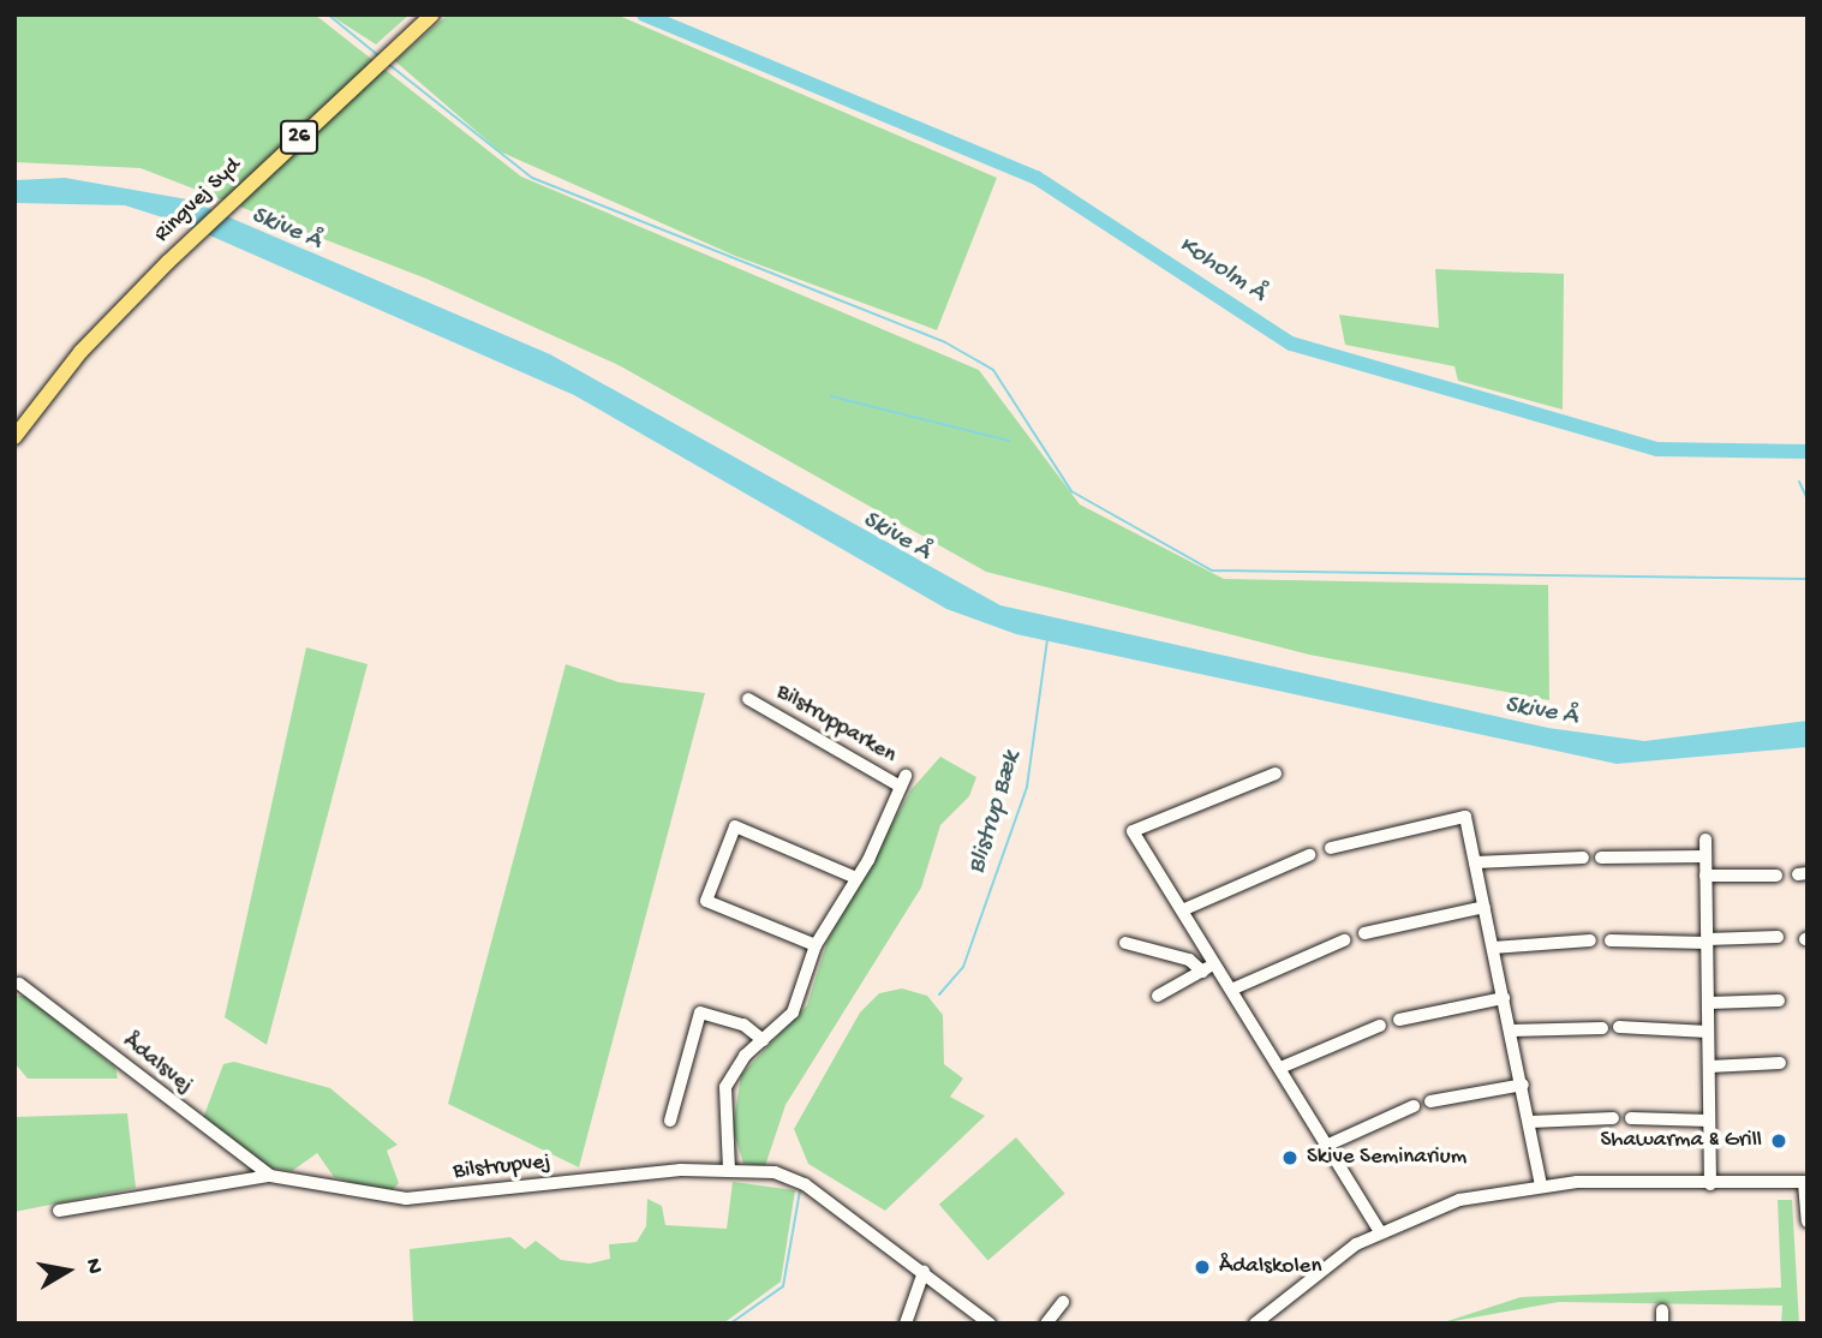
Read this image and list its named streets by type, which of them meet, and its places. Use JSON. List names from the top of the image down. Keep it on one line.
{"streets":{"main road":["26","Ringvej Syd"],"street":["Bilstrupparken","Ådalsvej","Bilstrupvej"]},"crossings":[["Bilstrupparken","Bilstrupvej"],["Ådalsvej","Bilstrupvej"]],"water":["Skive Å","Koholm Å","Blistrup Bæk"],"places":["Shawarma & Grill","Skive Seminarium","Ådalskolen"],"north":"right"}
